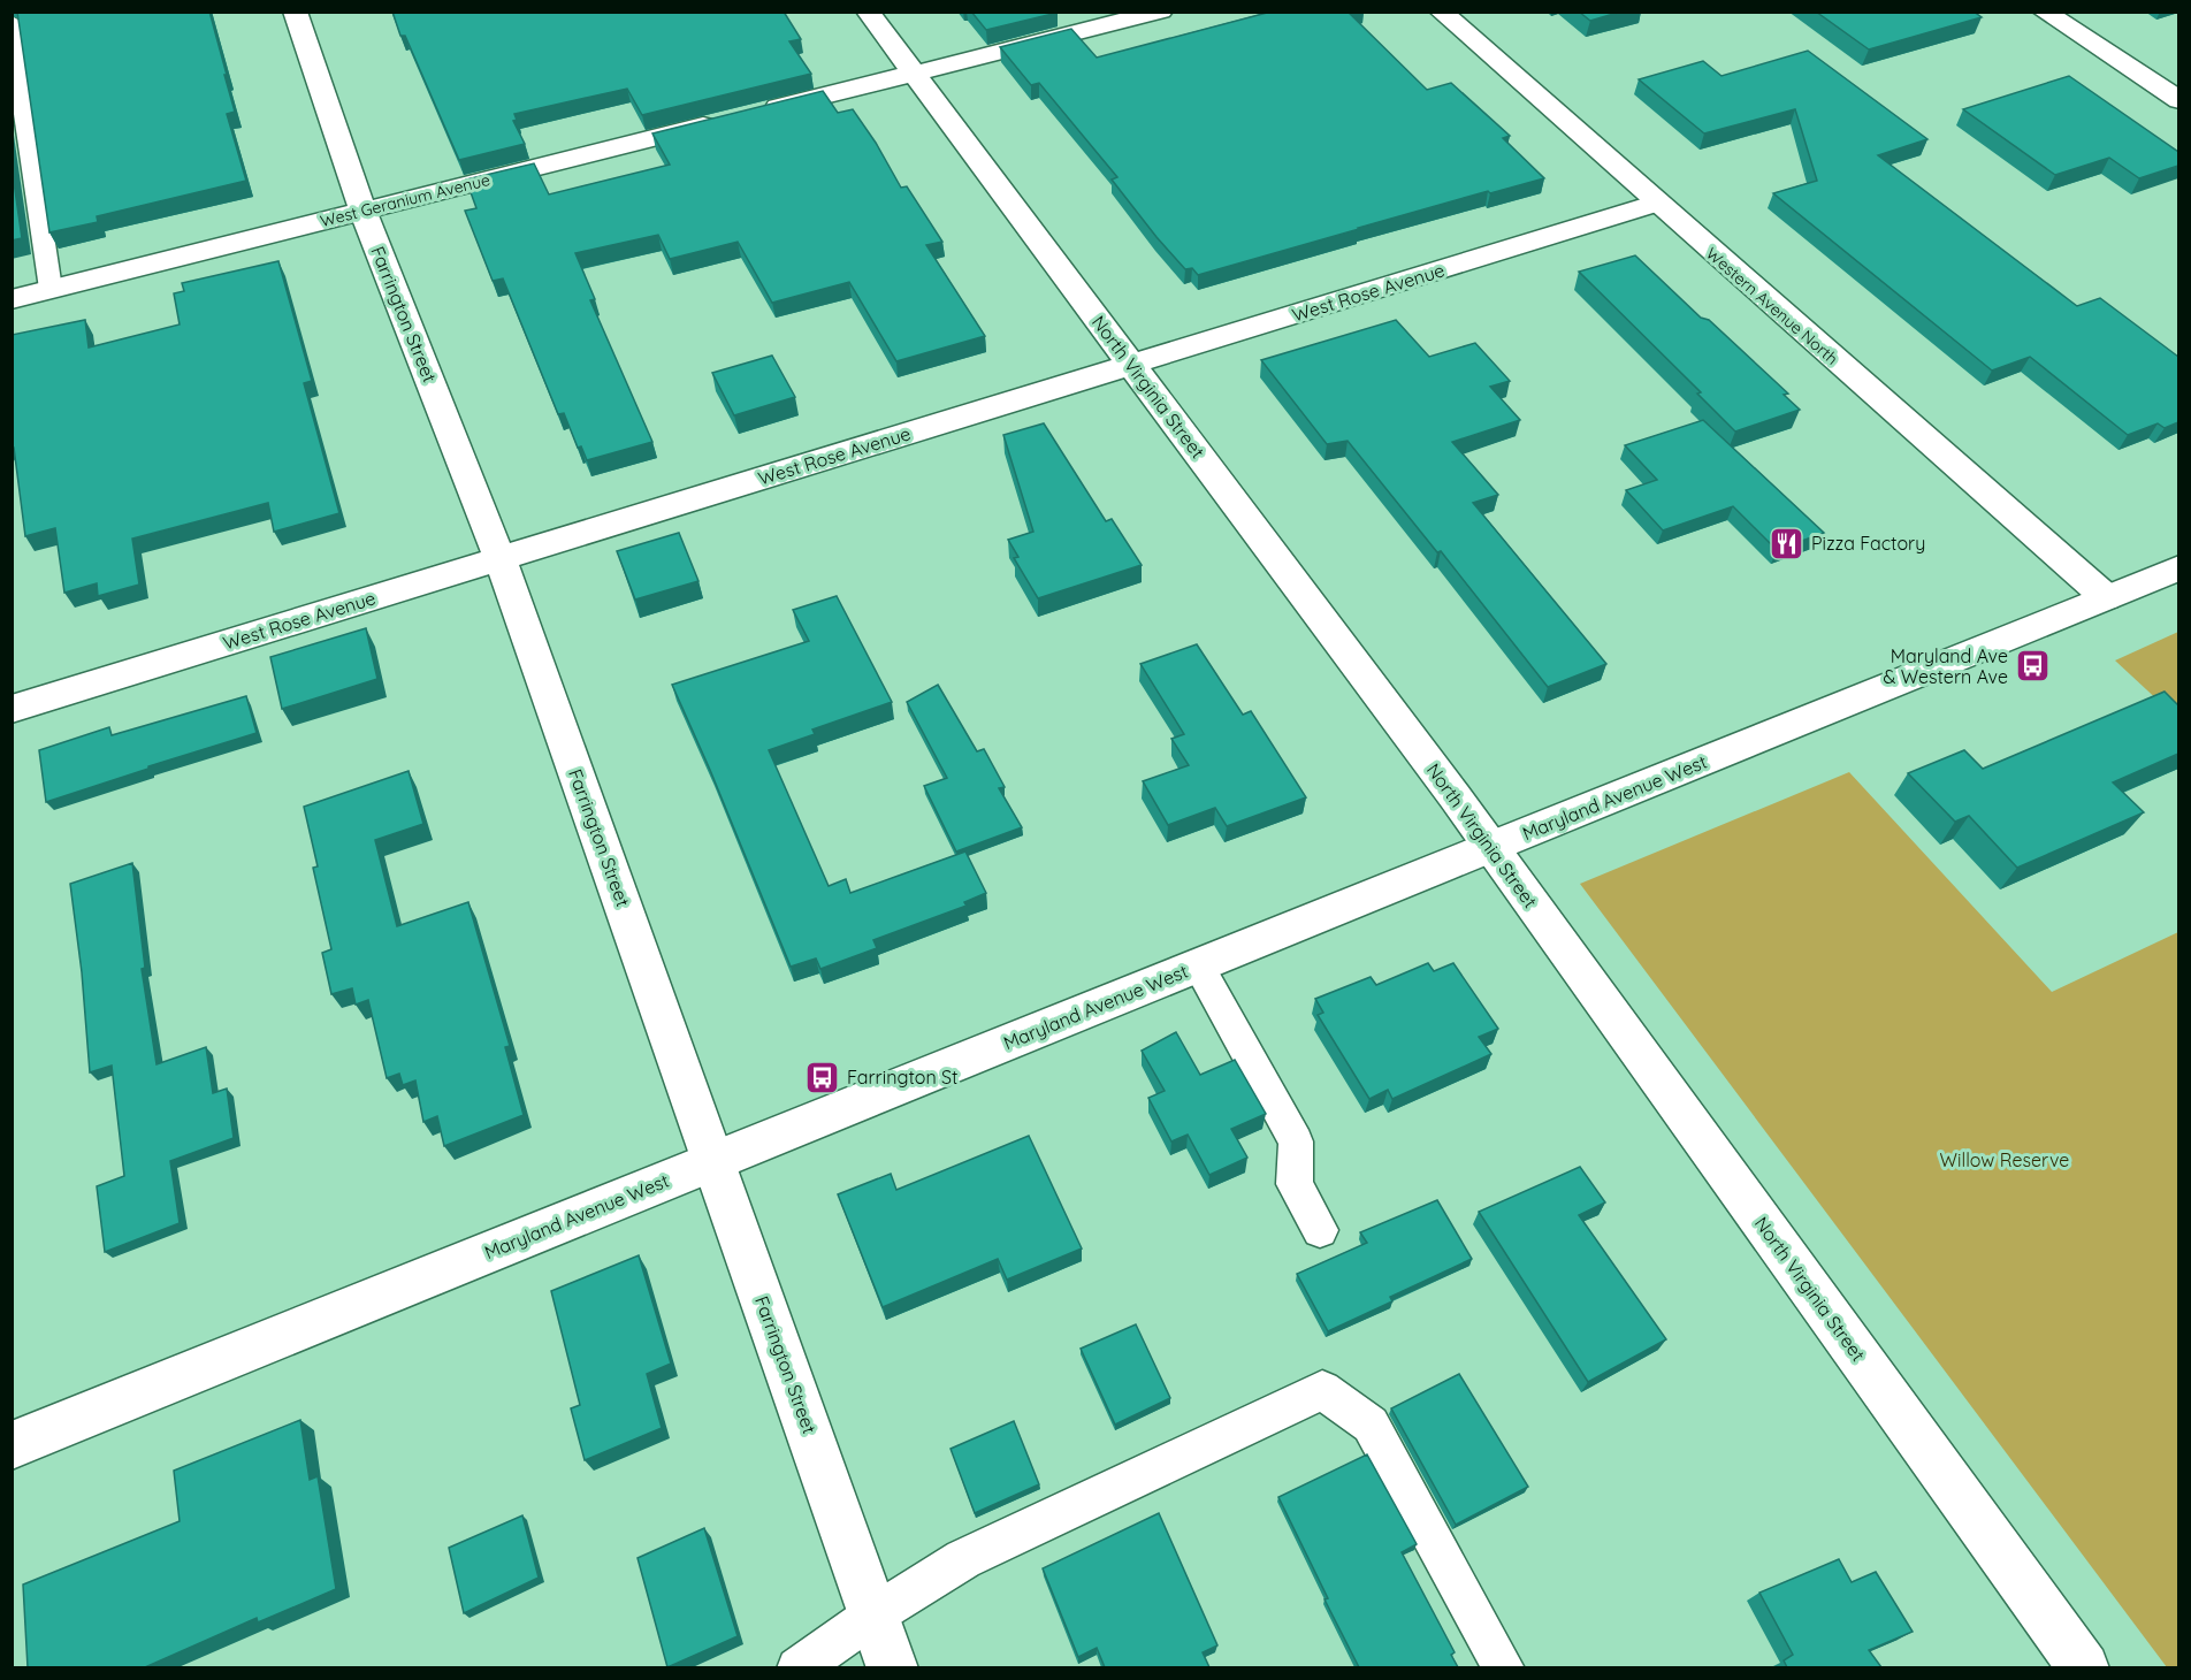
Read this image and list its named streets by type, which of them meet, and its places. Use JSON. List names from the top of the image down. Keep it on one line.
{"streets":{"street":["West Geranium Avenue","West Rose Avenue","Western Avenue North","Farrington Street","North Virginia Street","Maryland Avenue West"]},"crossings":[["West Geranium Avenue","Farrington Street"],["West Rose Avenue","Western Avenue North"],["West Rose Avenue","Farrington Street"],["West Rose Avenue","North Virginia Street"],["Western Avenue North","Maryland Avenue West"],["Farrington Street","Maryland Avenue West"],["North Virginia Street","Maryland Avenue West"]],"parks":["Willow Reserve"],"places":{"restaurant":["Pizza Factory"],"bus stop":["Maryland Ave & Western Ave","Farrington St"]}}
